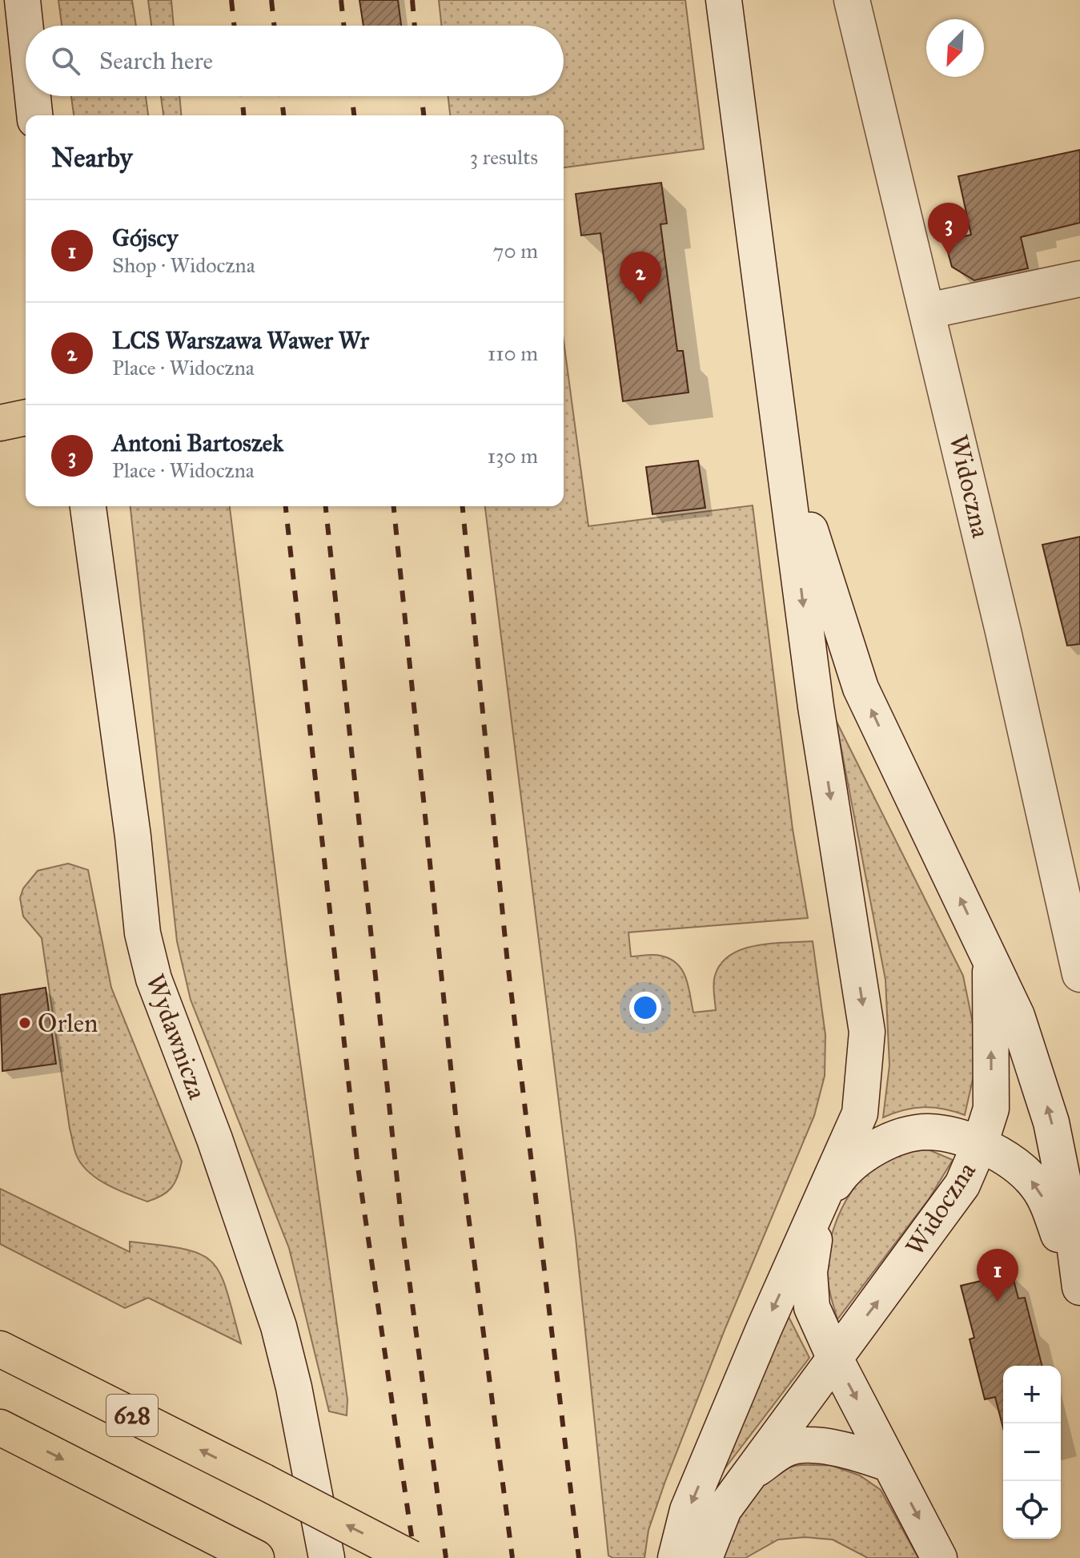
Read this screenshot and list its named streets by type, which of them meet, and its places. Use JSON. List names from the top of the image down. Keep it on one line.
{"streets":{"main road":["Widoczna","Wydawnicza","628"]},"places":["Orlen"],"north":"bottom left","page":{"search":"Search here","heading":["Nearby","3 results"],"list":[{"mark":"1","name":"Gójscy","note":"Shop · Widoczna","value":"70 m"},{"mark":"2","name":"LCS Warszawa Wawer Wr","note":"Place · Widoczna","value":"110 m"},{"mark":"3","name":"Antoni Bartoszek","note":"Place · Widoczna","value":"130 m"}],"pins":["3","2","1"],"map_buttons":["+","−"]}}
